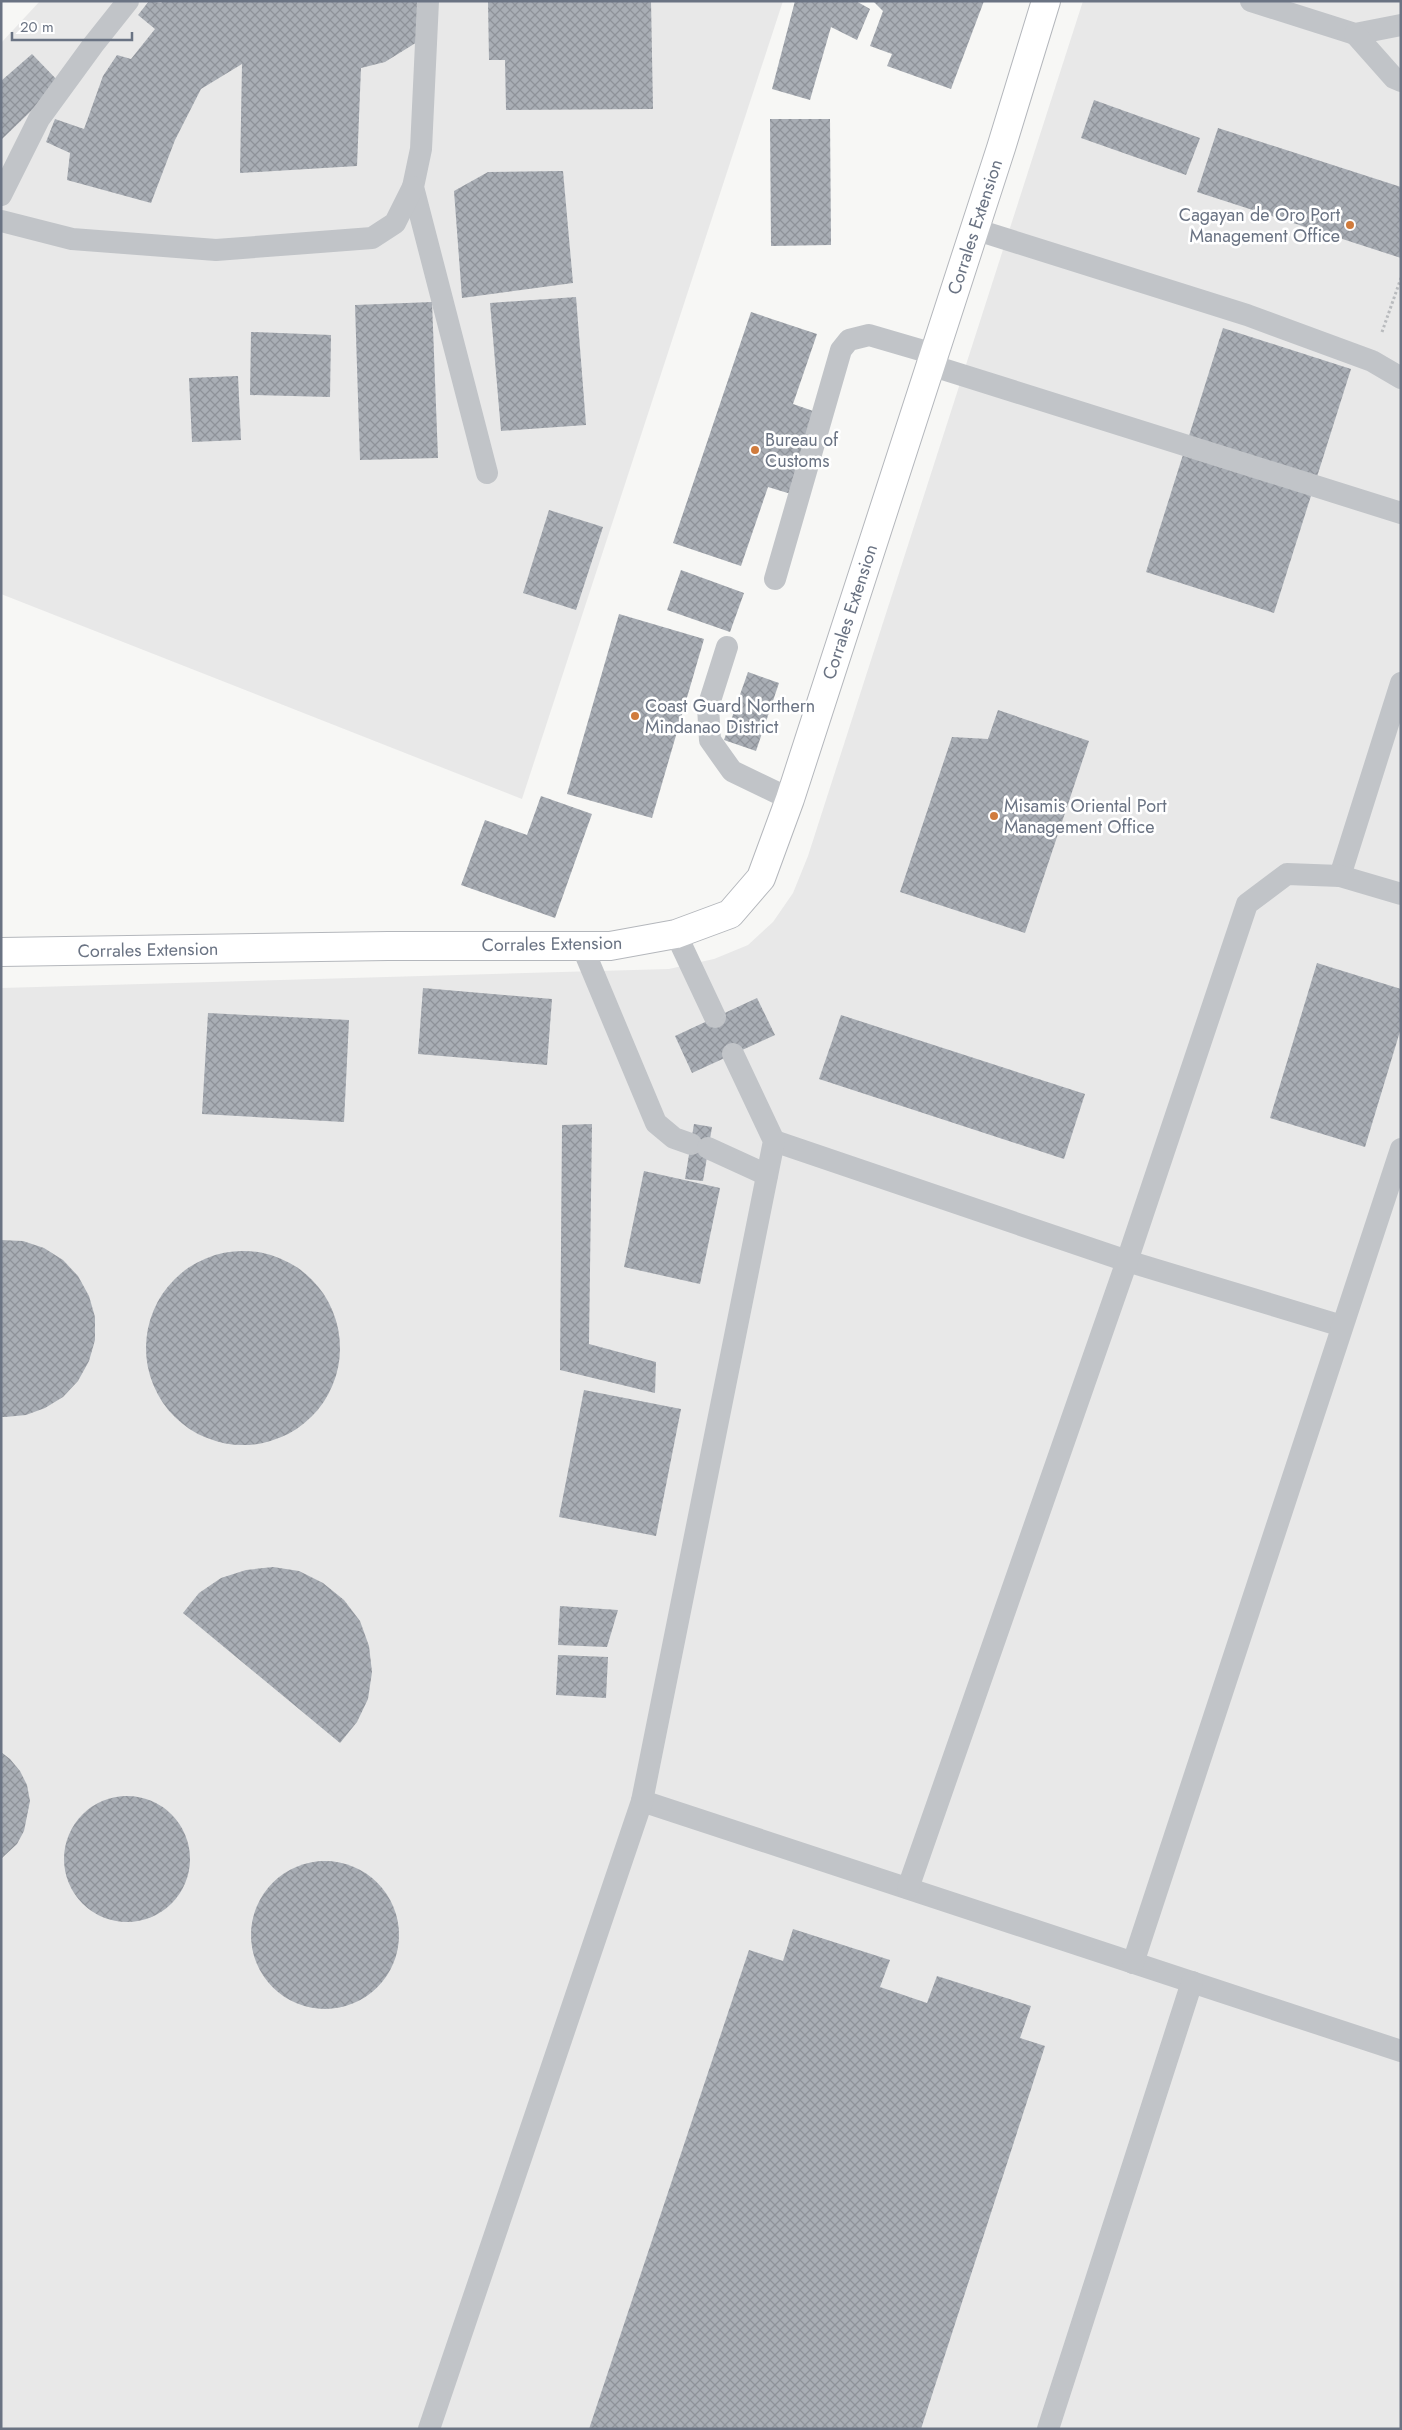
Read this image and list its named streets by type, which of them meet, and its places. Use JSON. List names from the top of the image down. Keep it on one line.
{"streets":{"main road":["Corrales Extension"]},"places":["Cagayan de Oro Port Management Office","Bureau of Customs","Coast Guard Northern Mindanao District","Misamis Oriental Port Management Office"],"scale_bar":"20 m"}
